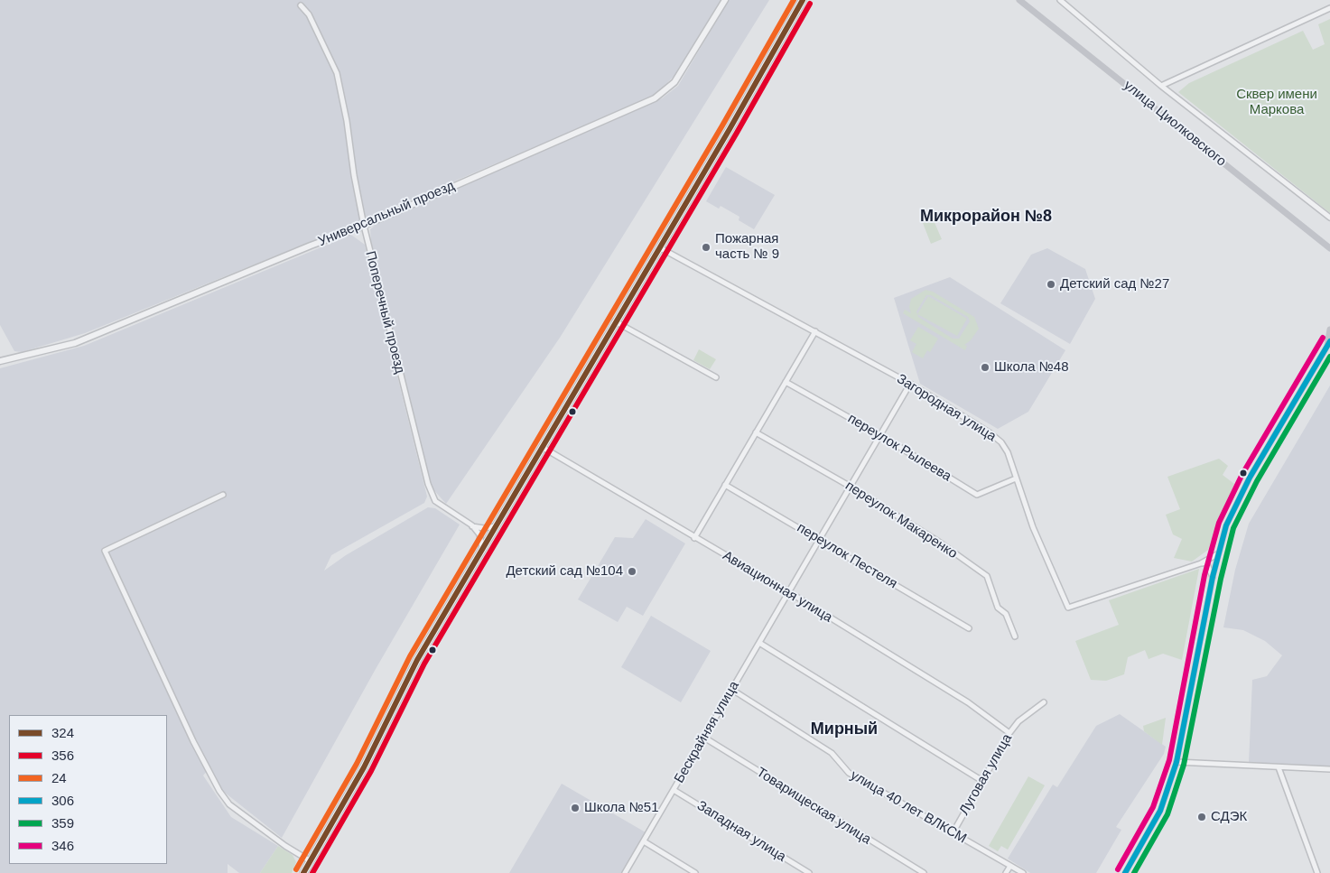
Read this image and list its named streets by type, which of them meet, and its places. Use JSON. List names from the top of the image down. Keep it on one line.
{"streets":{"main road":["улица Циолковского"],"street":["Универсальный проезд","Поперечный проезд","Загородная улица","переулок Рылеева","переулок Макаренко","переулок Пестеля","Авиационная улица","Бескрайняя улица","Луговая улица","Товарищеская улица","улица 40 лет ВЛКСМ","Западная улица"]},"crossings":[["Универсальный проезд","Поперечный проезд"],["Загородная улица","переулок Рылеева"],["Загородная улица","Бескрайняя улица"],["переулок Рылеева","Бескрайняя улица"],["переулок Макаренко","Бескрайняя улица"],["переулок Пестеля","Бескрайняя улица"],["Авиационная улица","Бескрайняя улица"],["Авиационная улица","Луговая улица"],["Бескрайняя улица","Товарищеская улица"],["Бескрайняя улица","улица 40 лет ВЛКСМ"],["Бескрайняя улица","Западная улица"],["Луговая улица","улица 40 лет ВЛКСМ"]],"districts":["Микрорайон №8","Мирный"],"parks":["Сквер имени Маркова"],"places":["Пожарная часть № 9","Детский сад №27","Школа №48","Детский сад №104","Школа №51","СДЭК"],"lines":["transit line 324","transit line 24","transit line 356","transit line 346","transit line 306","transit line 359"],"legend":["324","356","24","306","359","346"]}
